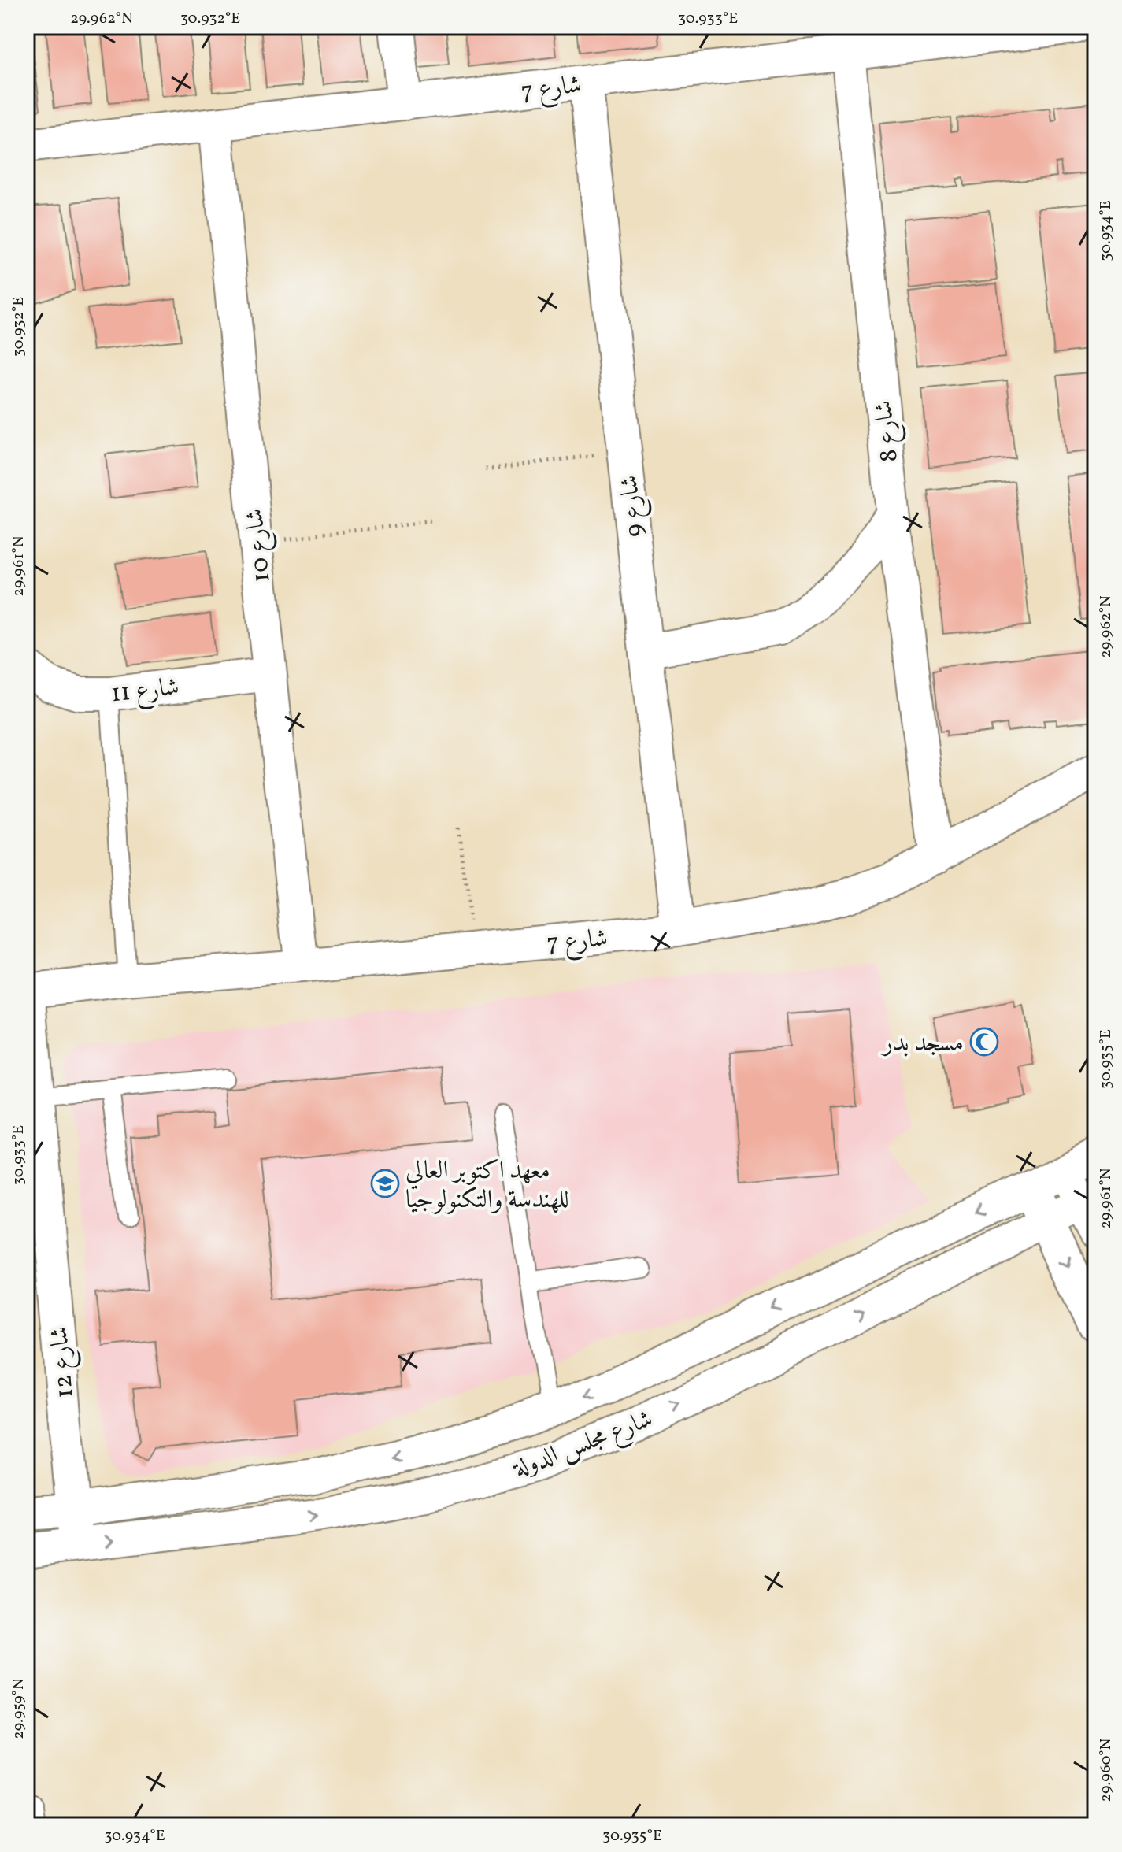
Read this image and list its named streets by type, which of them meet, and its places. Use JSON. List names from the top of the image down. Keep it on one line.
{"streets":{"street":["شارع 7","شارع 8","شارع 9","شارع 10","شارع 11","شارع 12","شارع مجلس الدولة"]},"crossings":[["شارع 7","شارع 8"],["شارع 7","شارع 9"],["شارع 7","شارع 10"],["شارع 7","شارع 12"],["شارع 10","شارع 11"],["شارع 12","شارع مجلس الدولة"]],"places":{"mosque":["مسجد بدر"],"school or university":["معهد اكتوبر العالي للهندسة والتكنولوجيا"]},"coordinates":["29.962°N","30.932°E","30.933°E","30.934°E","29.961°N","30.935°E","29.959°N","29.960°N"]}
